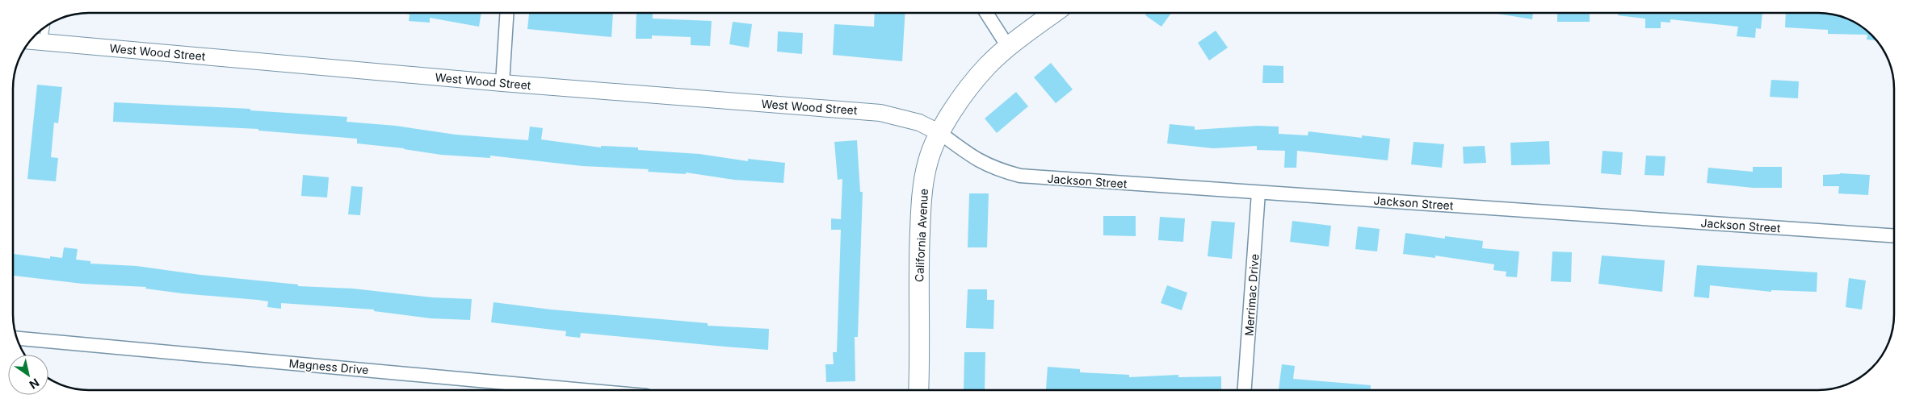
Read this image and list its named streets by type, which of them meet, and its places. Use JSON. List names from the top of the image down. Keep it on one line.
{"streets":{"main road":["California Avenue"],"street":["West Wood Street","Jackson Street","Merrimac Drive","Magness Drive"]},"crossings":[["West Wood Street","Jackson Street"],["West Wood Street","California Avenue"],["Jackson Street","California Avenue"],["Jackson Street","Merrimac Drive"]],"north":"bottom right"}
